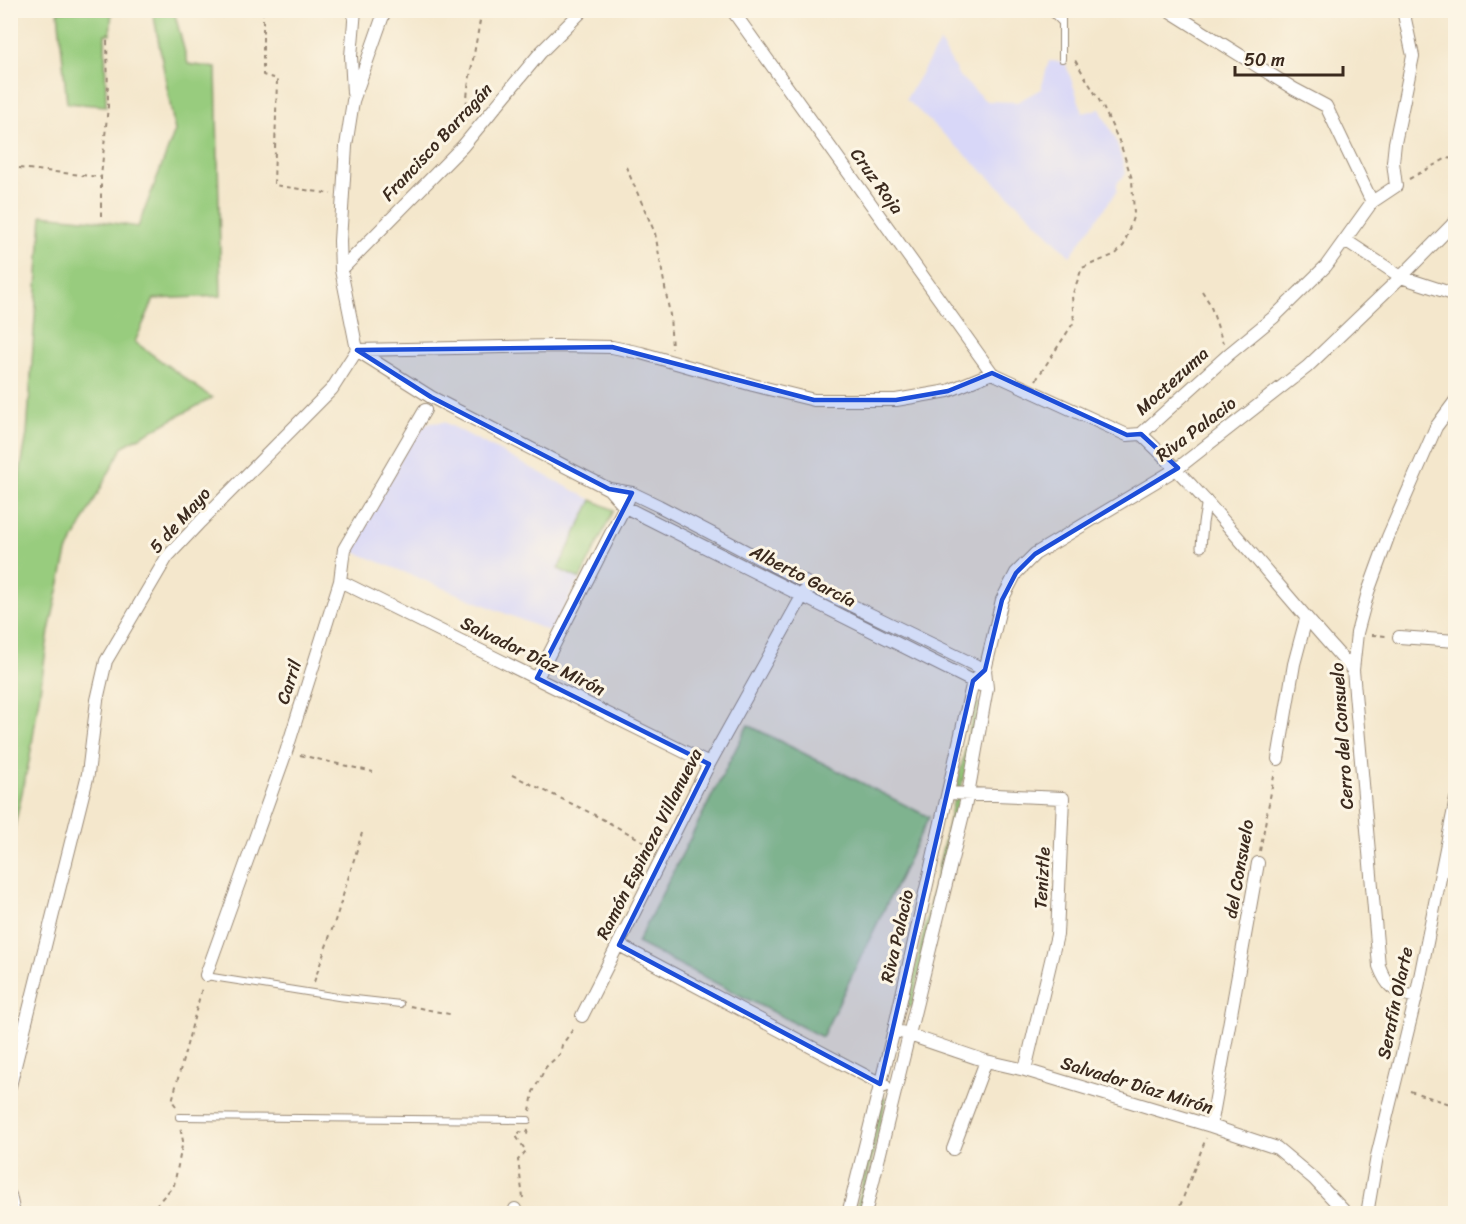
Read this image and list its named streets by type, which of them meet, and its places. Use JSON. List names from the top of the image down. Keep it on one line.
{"streets":{"street":["Francisco Barragán","Cruz Roja","Moctezuma","Riva Palacio","5 de Mayo","Alberto García","Salvador Díaz Mirón","Carril","Cerro del Consuelo","Ramón Espinoza Villanueva","del Consuelo","Teniztle","Serafín Olarte"]},"crossings":[["Cruz Roja","Moctezuma"],["Riva Palacio","Alberto García"],["Riva Palacio","Salvador Díaz Mirón"],["Riva Palacio","Teniztle"],["5 de Mayo","Alberto García"],["Alberto García","Ramón Espinoza Villanueva"],["Salvador Díaz Mirón","Carril"],["Salvador Díaz Mirón","Ramón Espinoza Villanueva"],["Salvador Díaz Mirón","del Consuelo"],["Salvador Díaz Mirón","Teniztle"],["Cerro del Consuelo","Serafín Olarte"]],"scale_bar":"50 m"}
